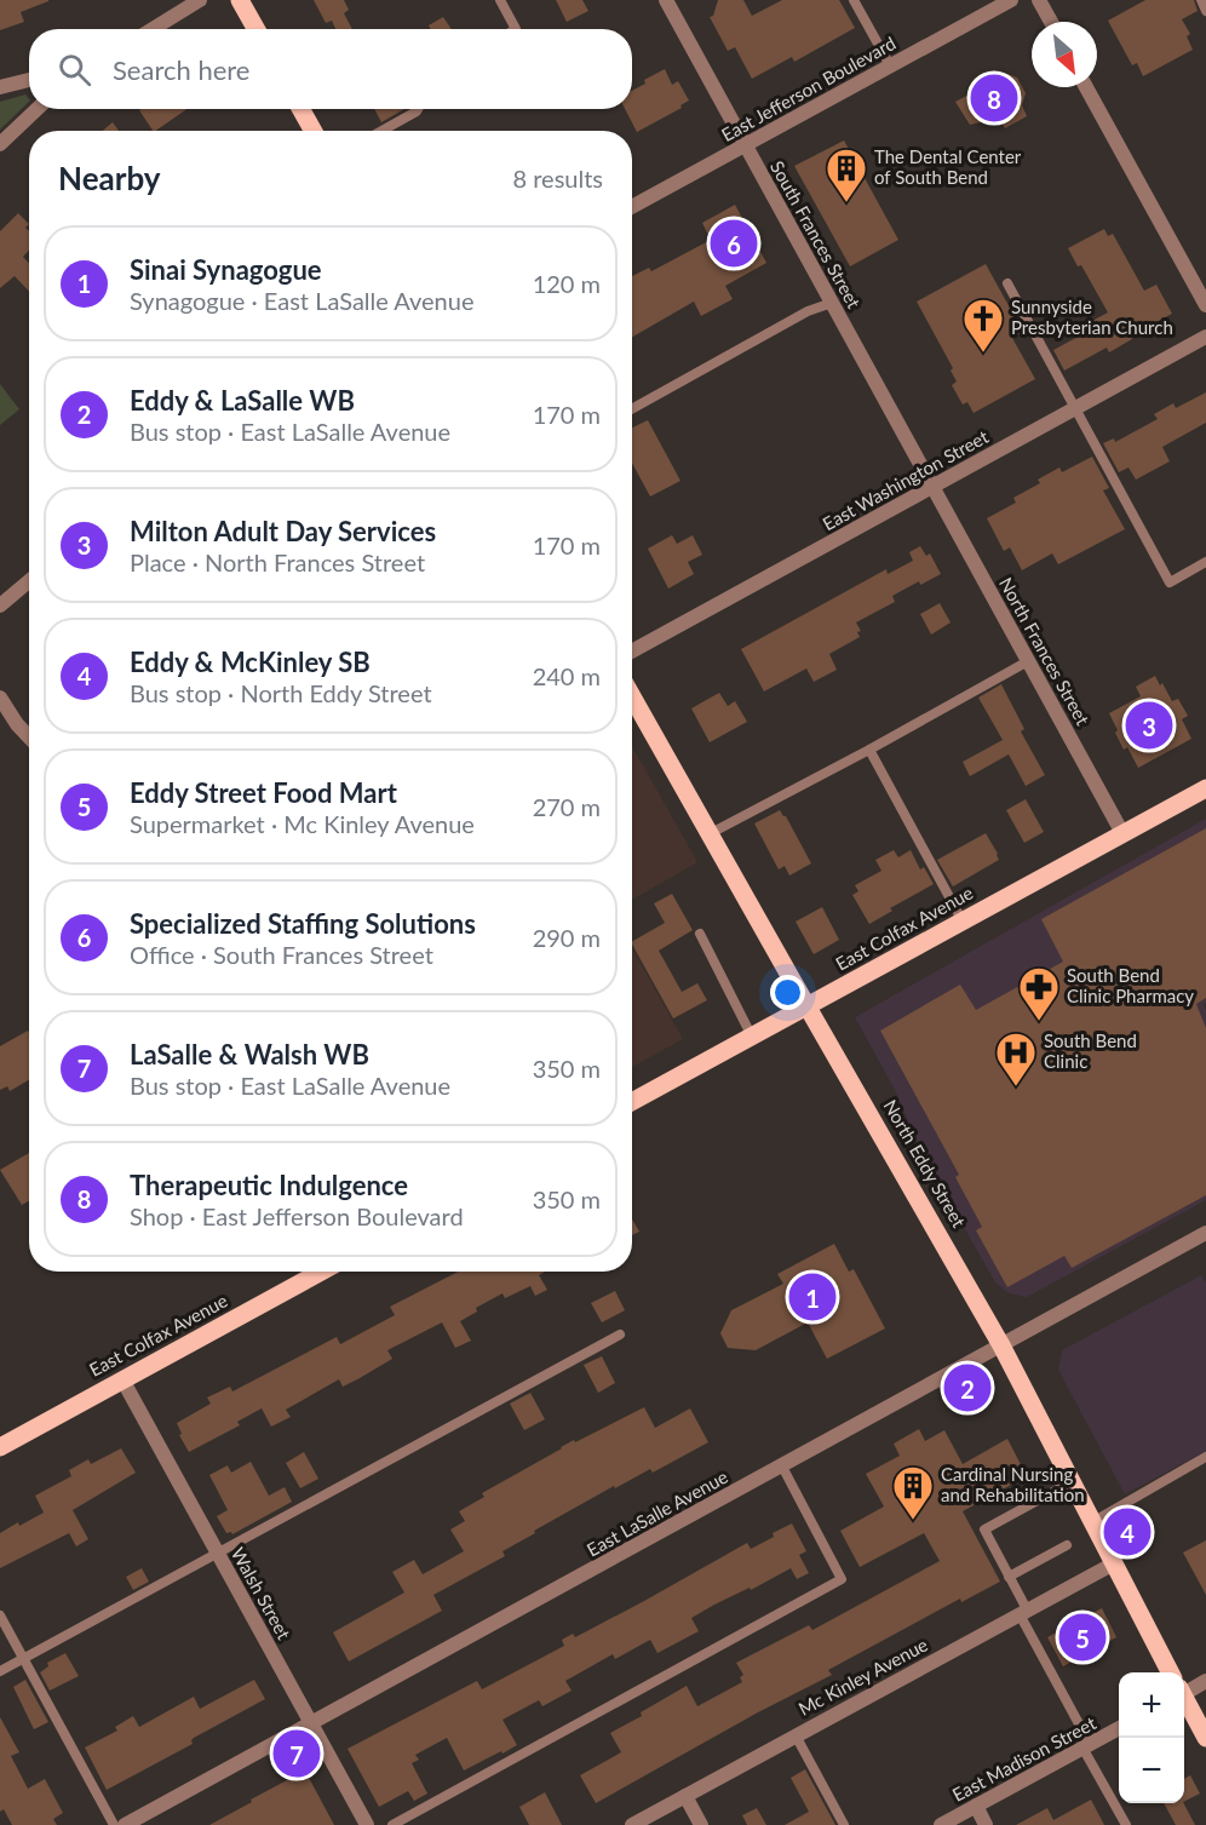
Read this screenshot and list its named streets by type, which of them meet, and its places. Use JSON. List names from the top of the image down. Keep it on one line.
{"streets":{"main road":["East Colfax Avenue","North Eddy Street"],"street":["East Jefferson Boulevard","South Frances Street","East Washington Street","North Frances Street","East LaSalle Avenue","Walsh Street","Mc Kinley Avenue","East Madison Street"]},"crossings":[["East Jefferson Boulevard","South Frances Street"],["South Frances Street","East Washington Street"],["South Frances Street","North Frances Street"],["East Washington Street","North Frances Street"],["North Frances Street","East Colfax Avenue"],["East Colfax Avenue","North Eddy Street"],["East Colfax Avenue","Walsh Street"],["North Eddy Street","East LaSalle Avenue"],["North Eddy Street","Mc Kinley Avenue"],["East LaSalle Avenue","Walsh Street"]],"places":{"building":["The Dental Center of South Bend","Cardinal Nursing and Rehabilitation"],"church":["Sunnyside Presbyterian Church"],"pharmacy":["South Bend Clinic Pharmacy"],"hospital":["South Bend Clinic"]},"north":"bottom right","page":{"search":"Search here","pins":["8","6","3","1","2","4","5","7"],"heading":["Nearby","8 results"],"list":[{"mark":"1","name":"Sinai Synagogue","note":"Synagogue · East LaSalle Avenue","value":"120 m"},{"mark":"2","name":"Eddy & LaSalle WB","note":"Bus stop · East LaSalle Avenue","value":"170 m"},{"mark":"3","name":"Milton Adult Day Services","note":"Place · North Frances Street","value":"170 m"},{"mark":"4","name":"Eddy & McKinley SB","note":"Bus stop · North Eddy Street","value":"240 m"},{"mark":"5","name":"Eddy Street Food Mart","note":"Supermarket · Mc Kinley Avenue","value":"270 m"},{"mark":"6","name":"Specialized Staffing Solutions","note":"Office · South Frances Street","value":"290 m"},{"mark":"7","name":"LaSalle & Walsh WB","note":"Bus stop · East LaSalle Avenue","value":"350 m"},{"mark":"8","name":"Therapeutic Indulgence","note":"Shop · East Jefferson Boulevard","value":"350 m"}],"map_buttons":["+","−"]}}
